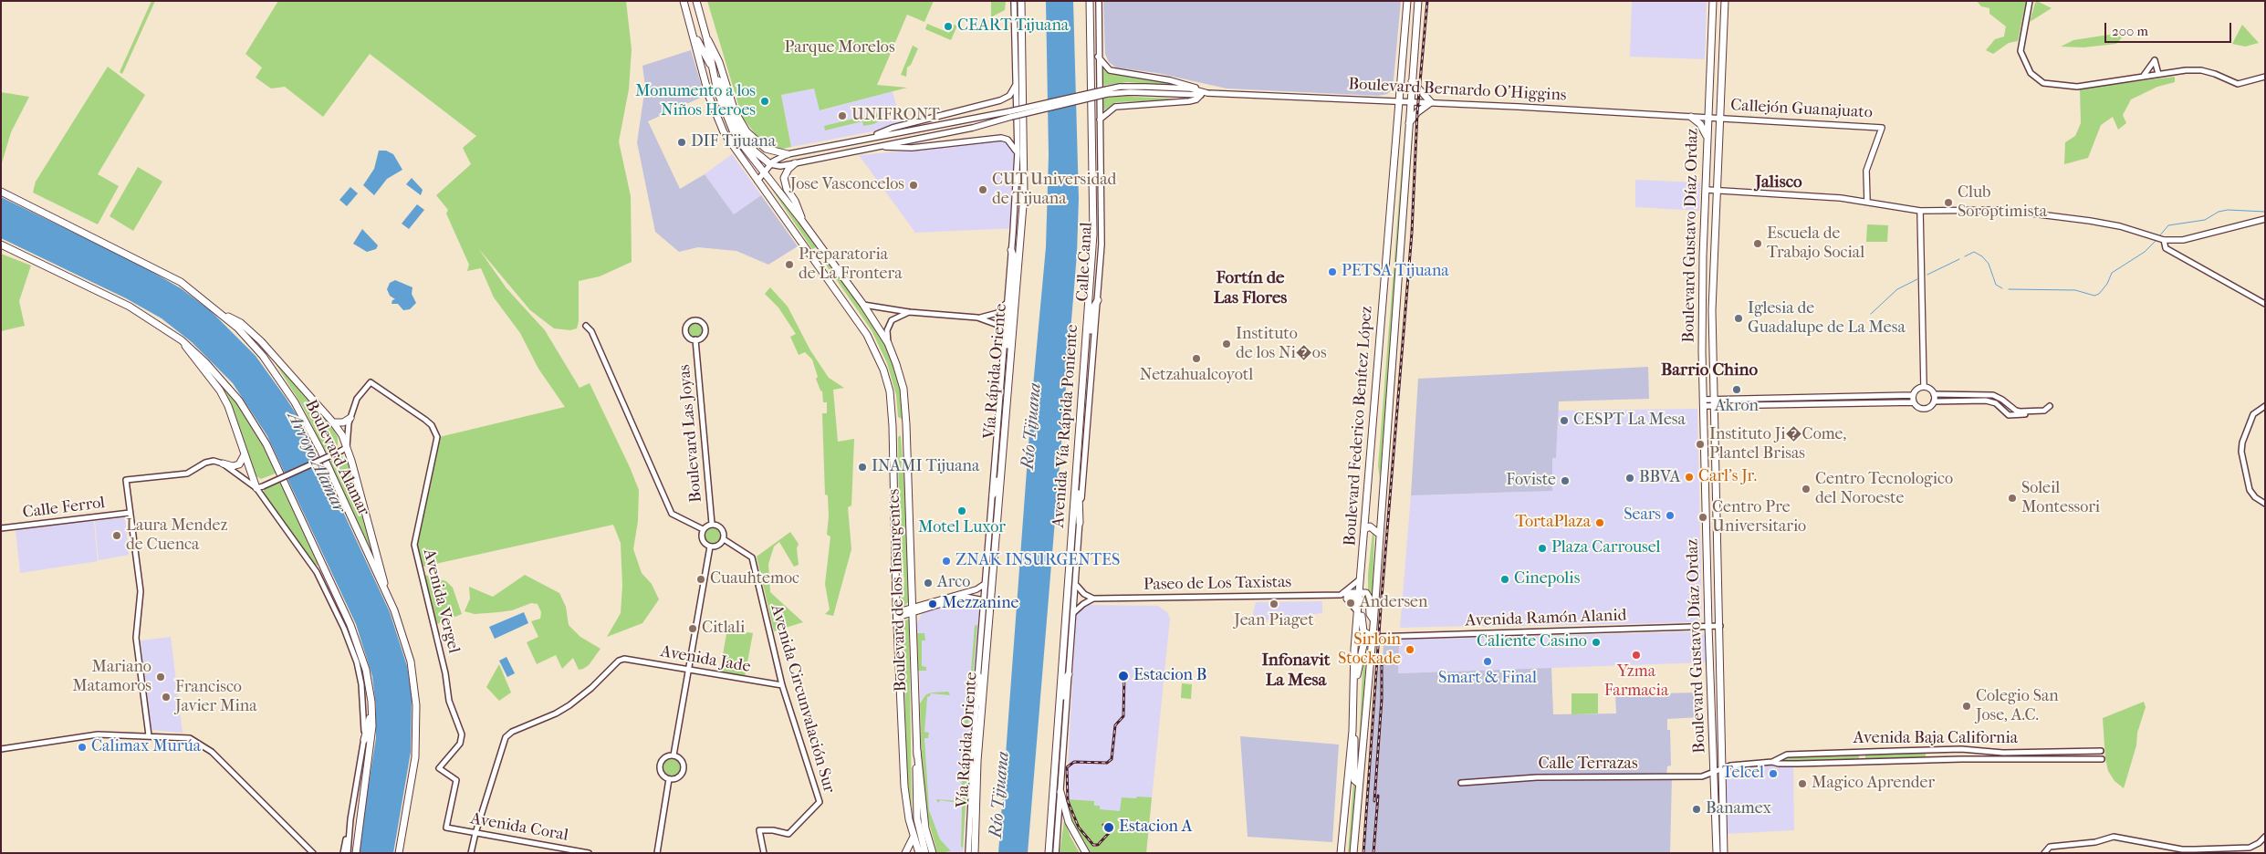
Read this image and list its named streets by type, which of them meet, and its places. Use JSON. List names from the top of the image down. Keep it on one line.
{"streets":{"main road":["Boulevard Bernardo O'Higgins","Callejón Guanajuato","Boulevard Gustavo Díaz Ordaz","Calle Canal","Vía Rápida Oriente","Avenida Vía Rápida Poniente","Boulevard Federico Benítez López","Boulevard Alamar","Boulevard de los Insurgentes"],"street":["Boulevard Las Joyas","Calle Ferrol","Paseo de Los Taxistas","Avenida Vergel","Avenida Ramón Alanid","Avenida Jade","Avenida Circunvalación Sur","Avenida Baja California","Calle Terrazas","Avenida Coral"]},"crossings":[["Boulevard Bernardo O'Higgins","Callejón Guanajuato"],["Boulevard Bernardo O'Higgins","Boulevard Gustavo Díaz Ordaz"],["Boulevard Bernardo O'Higgins","Boulevard Federico Benítez López"],["Boulevard Bernardo O'Higgins","Boulevard de los Insurgentes"],["Callejón Guanajuato","Boulevard Gustavo Díaz Ordaz"],["Boulevard Gustavo Díaz Ordaz","Avenida Ramón Alanid"],["Boulevard Gustavo Díaz Ordaz","Avenida Baja California"],["Boulevard Gustavo Díaz Ordaz","Calle Terrazas"],["Calle Canal","Avenida Vía Rápida Poniente"],["Boulevard Federico Benítez López","Avenida Ramón Alanid"],["Boulevard Las Joyas","Avenida Circunvalación Sur"],["Avenida Vergel","Avenida Coral"],["Avenida Jade","Avenida Circunvalación Sur"],["Avenida Jade","Avenida Coral"],["Avenida Baja California","Calle Terrazas"]],"districts":["Jalisco","Fortín de Las Flores","Barrio Chino","Infonavit La Mesa"],"water":["Río Tijuana","Arroyo Alamar"],"parks":["Parque Morelos"],"places":["CEART Tijuana","Monumento a los Niños Heroes","UNIFRONT","DIF Tijuana","Jose Vasconcelos","CUT Universidad de Tijuana","Club Soroptimista","Escuela de Trabajo Social","Preparatoria de La Frontera","PETSA Tijuana","Iglesia de Guadalupe de La Mesa","Instituto de los Ni�os","Netzahualcoyotl","Akron","CESPT La Mesa","Instituto Ji�Come, Plantel Brisas","INAMI Tijuana","Carl's Jr.","BBVA","Foviste","Centro Tecnologico del Noroeste","Soleil Montessori","Motel Luxor","Sears","Centro Pre Universitario","TortaPlaza","Laura Mendez de Cuenca","Plaza Carrousel","ZNAK INSURGENTES","Cuauhtemoc","Cinepolis","Arco","Andersen","Mezzanine","Jean Piaget","Citlali","Caliente Casino","Sirloin Stockade","Yzma Farmacia","Smart & Final","Estacion B","Mariano Matamoros","Francisco Javier Mina","Colegio San Jose, A.C.","Calimax Murúa","Telcel","Magico Aprender","Banamex","Estacion A"],"scale_bar":"200 m"}
